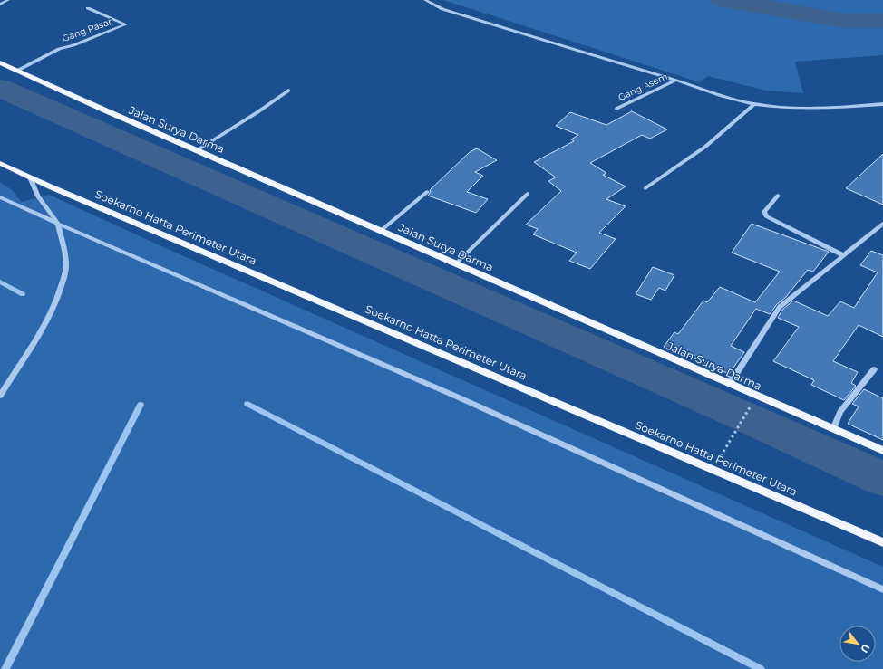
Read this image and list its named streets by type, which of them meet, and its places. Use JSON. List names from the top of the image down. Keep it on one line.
{"streets":{"main road":["Jalan Surya Darma","Soekarno Hatta Perimeter Utara"],"street":["Gang Pasar","Gang Asem"]},"crossings":[["Gang Pasar","Jalan Surya Darma"]],"north":"bottom right"}
